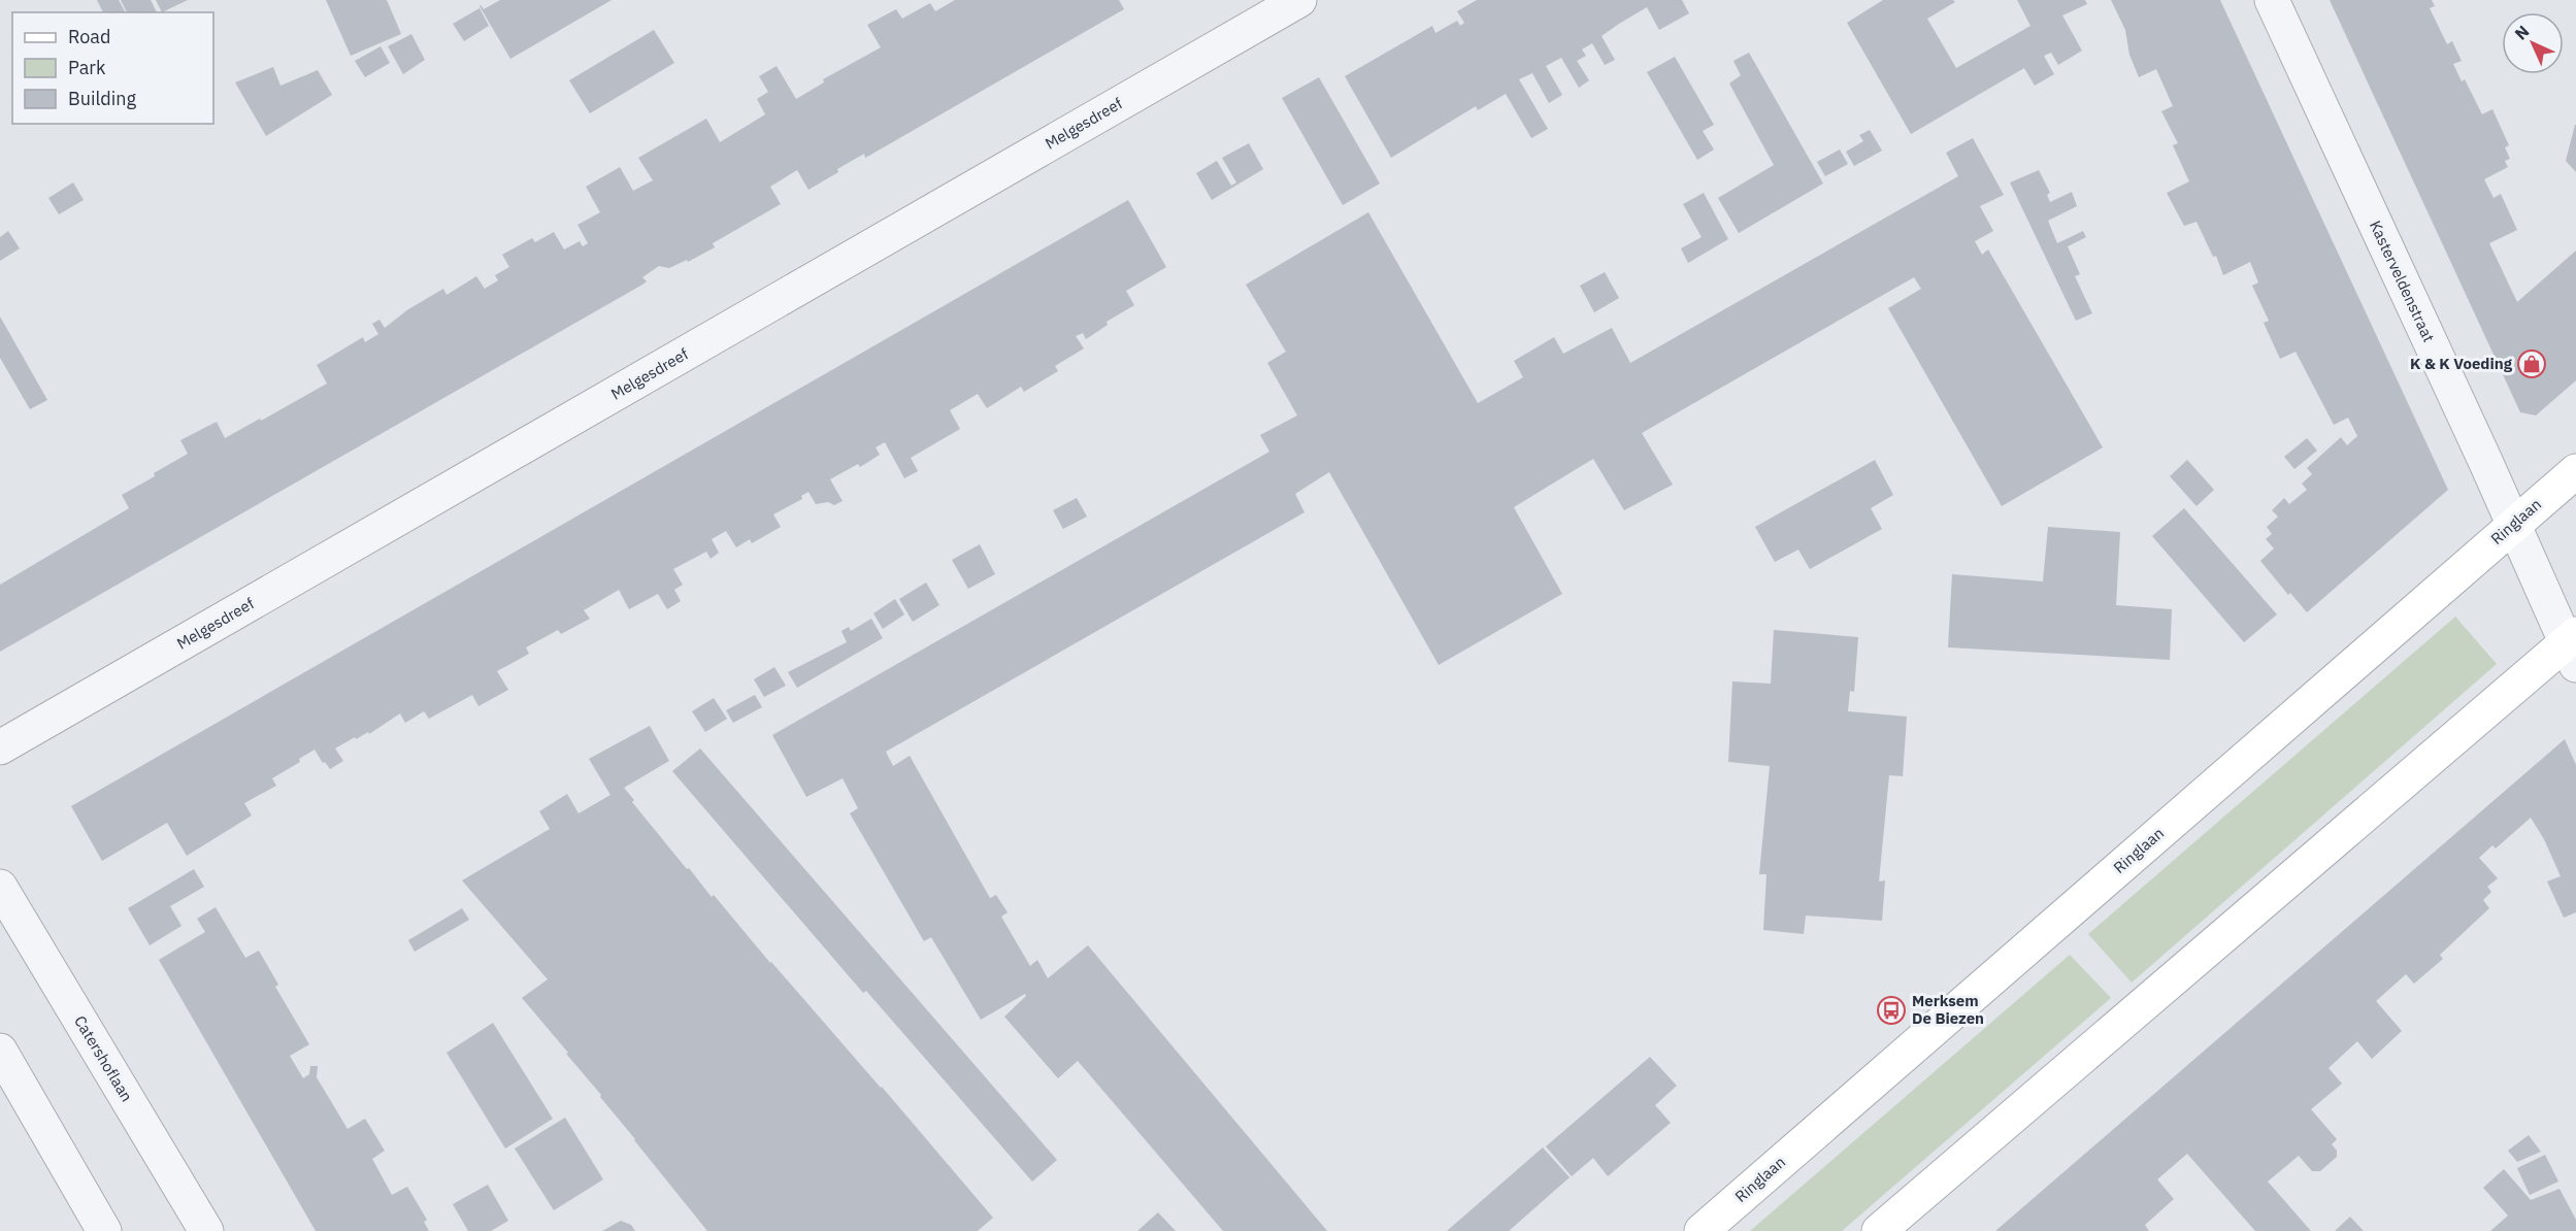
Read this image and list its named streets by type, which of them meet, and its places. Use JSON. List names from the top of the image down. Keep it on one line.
{"streets":{"street":["Melgesdreef","Kasterveldenstraat","Ringlaan","Catershoflaan"]},"crossings":[["Kasterveldenstraat","Ringlaan"]],"places":{"shop":["K & K Voeding"],"bus stop":["Merksem De Biezen"]},"legend":["Road","Park","Building"],"north":"top left"}
